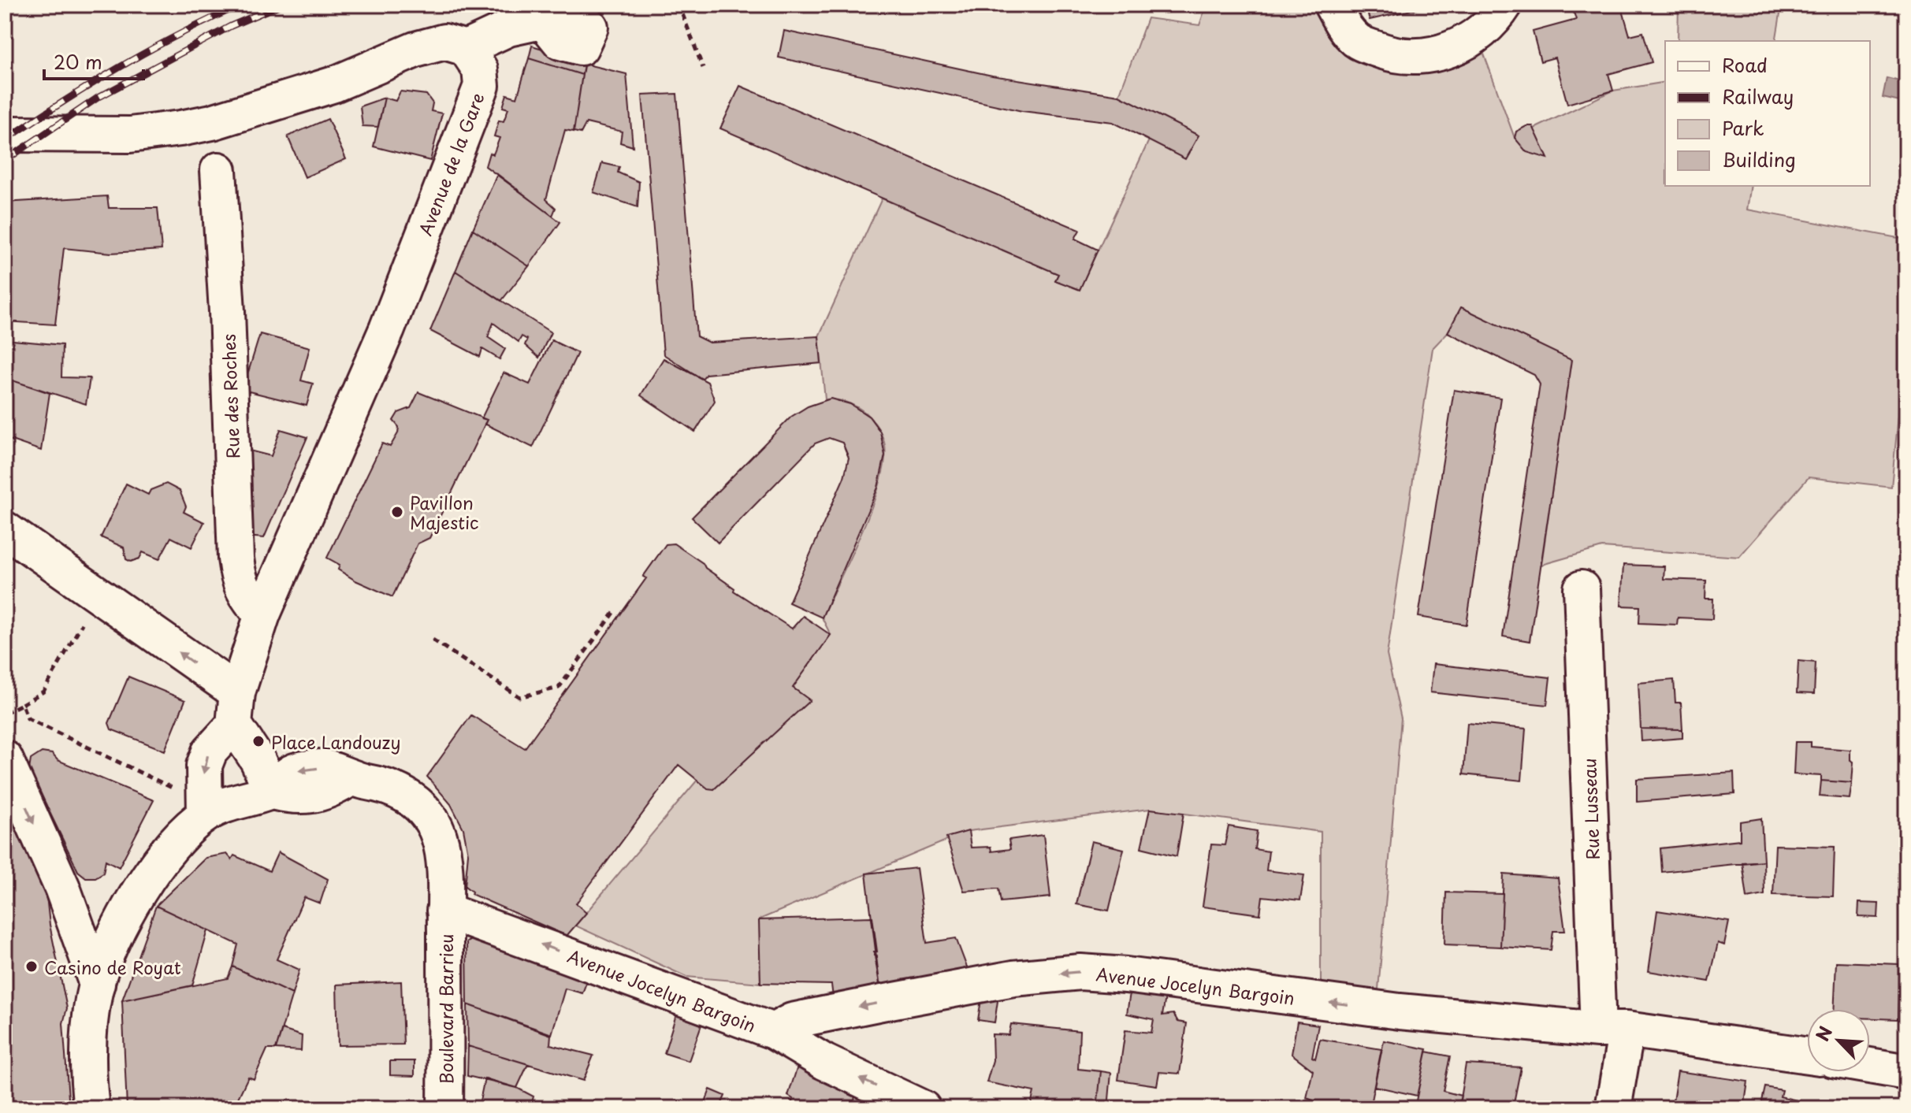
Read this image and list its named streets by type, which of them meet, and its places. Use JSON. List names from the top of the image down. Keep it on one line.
{"streets":{"street":["Avenue de la Gare","Rue des Roches","Rue Lusseau","Avenue Jocelyn Bargoin","Boulevard Barrieu"]},"crossings":[["Avenue de la Gare","Rue des Roches"],["Rue Lusseau","Avenue Jocelyn Bargoin"],["Avenue Jocelyn Bargoin","Boulevard Barrieu"]],"one_way":["Avenue Jocelyn Bargoin"],"places":["Pavillon Majestic","Place Landouzy","Casino de Royat"],"legend":["Road","Railway","Park","Building"],"scale_bar":"20 m","north":"top left"}
